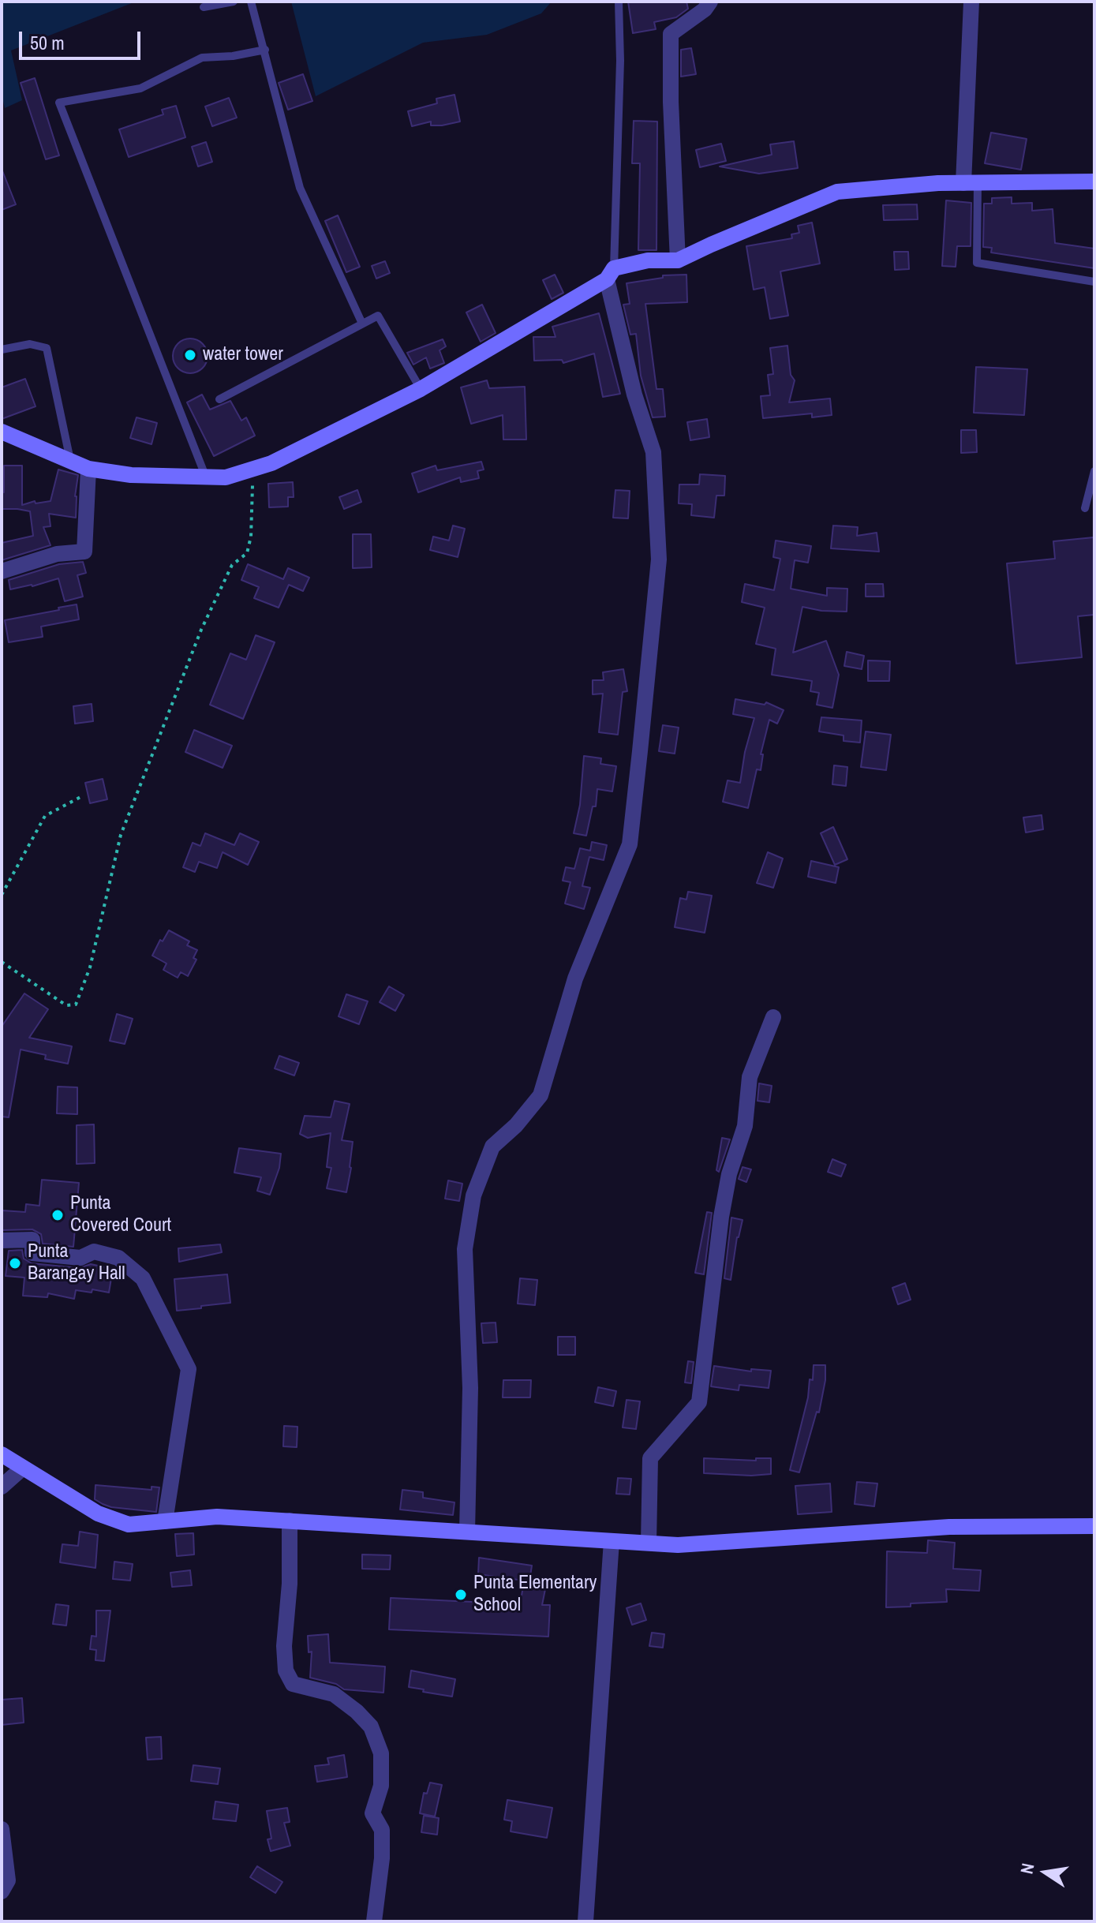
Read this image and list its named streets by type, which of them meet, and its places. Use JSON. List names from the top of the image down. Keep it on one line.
{"places":["water tower","Punta Covered Court","Punta Barangay Hall","Punta Elementary School"],"scale_bar":"50 m","north":"left"}
